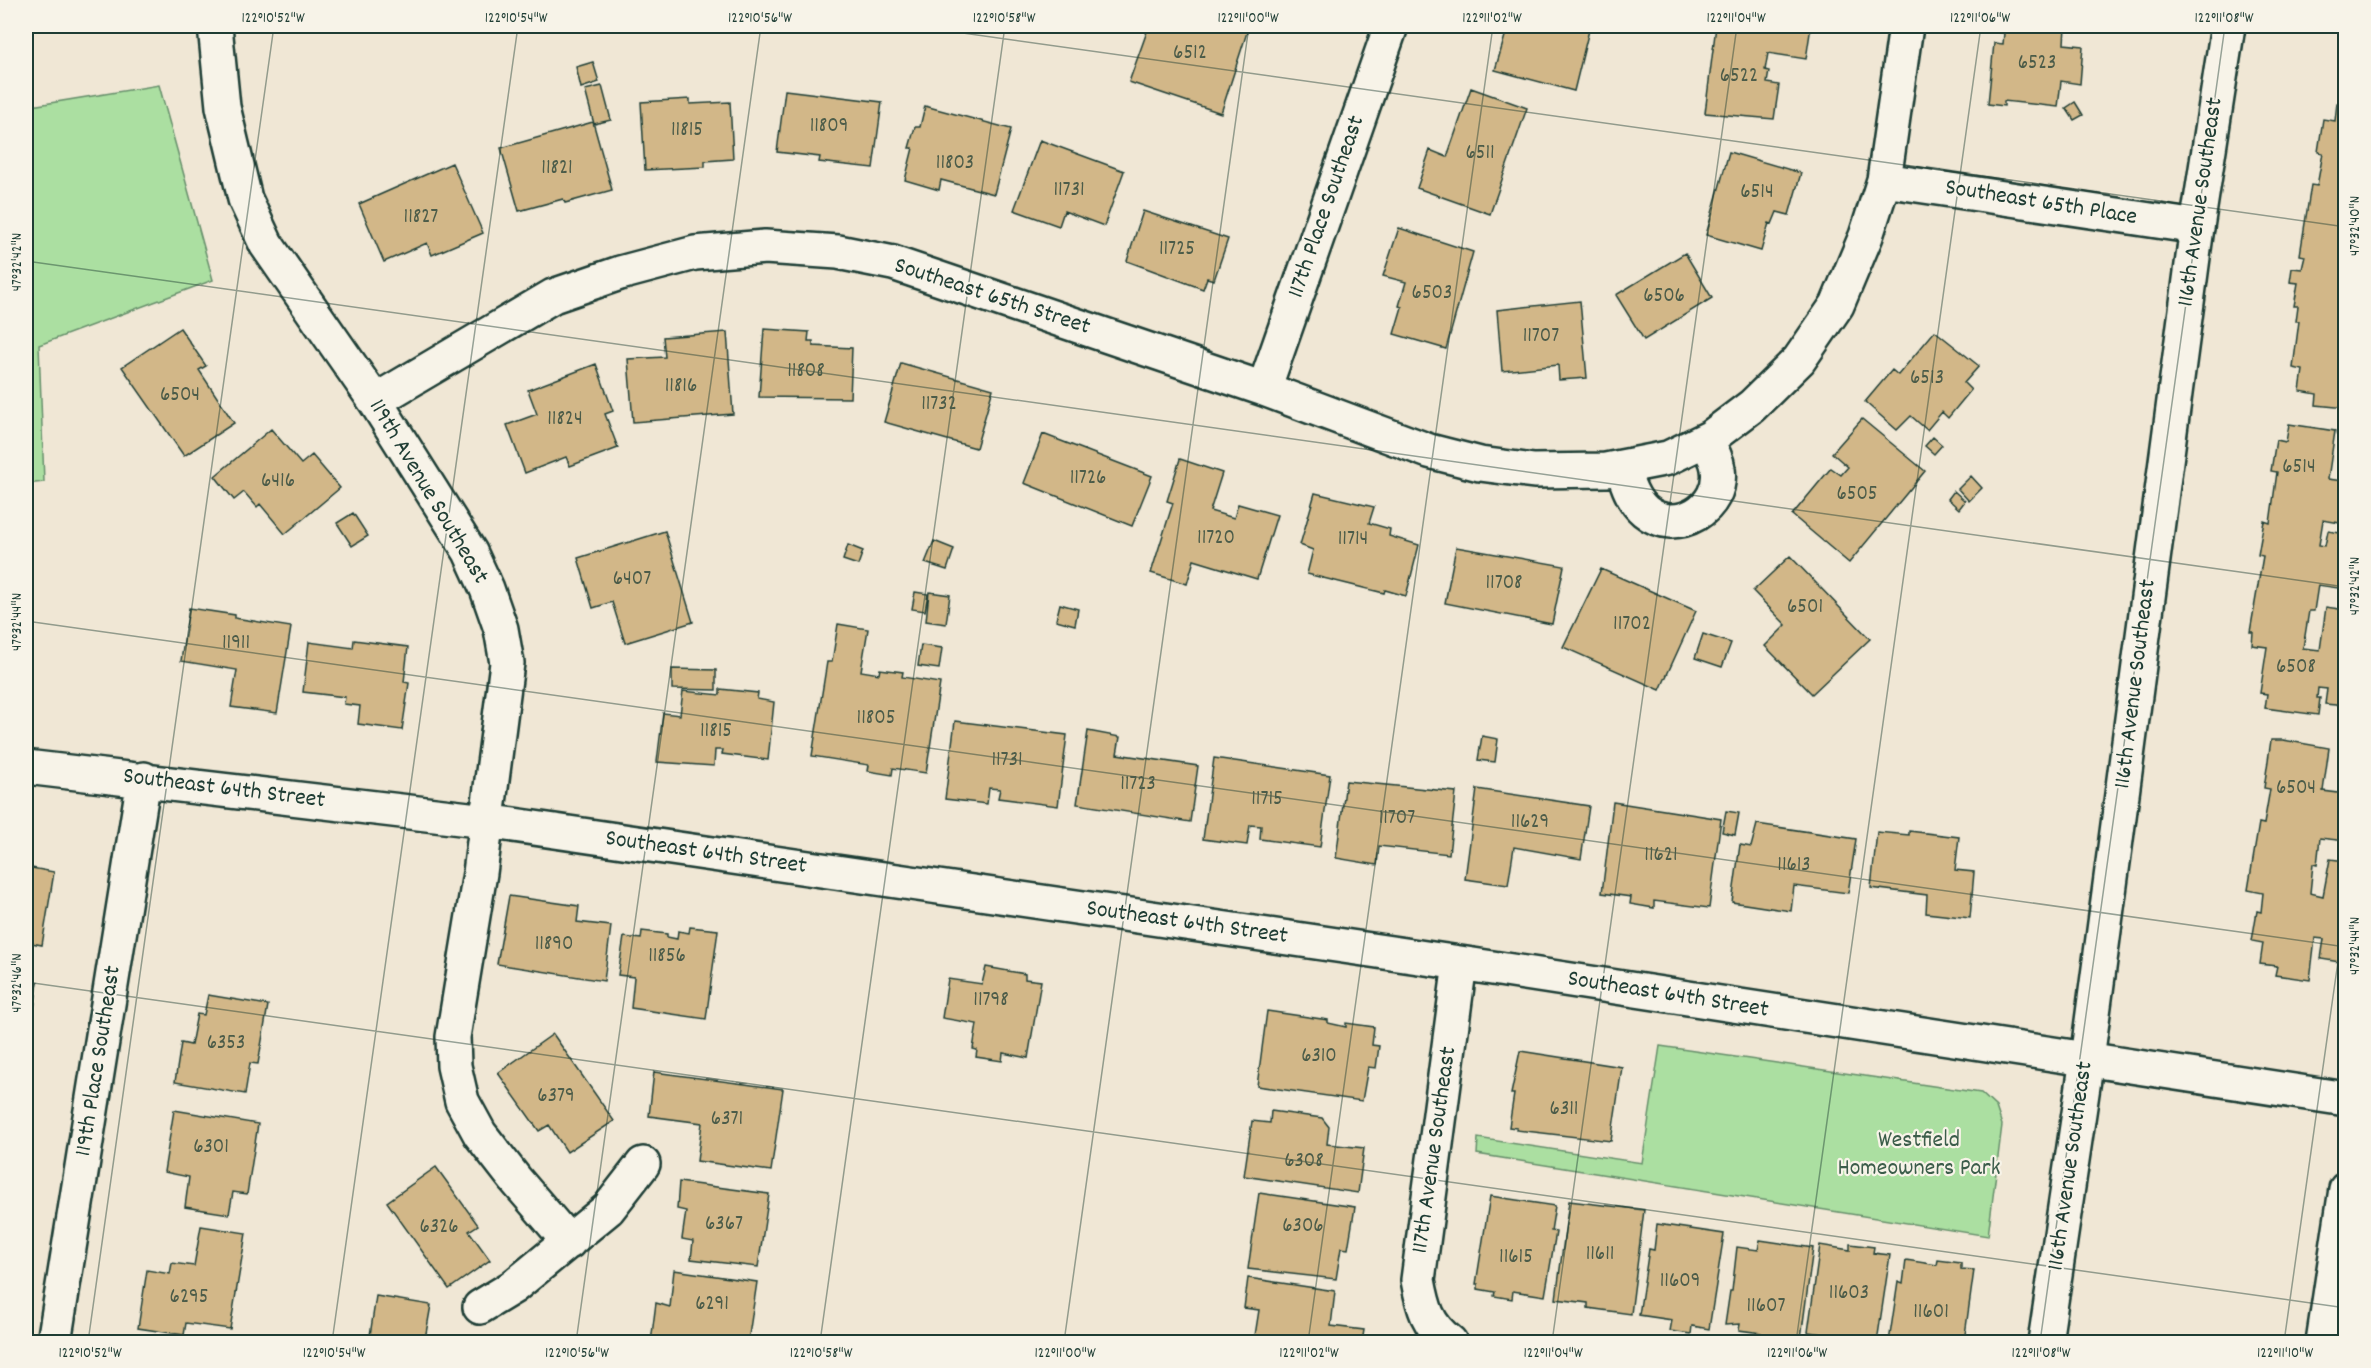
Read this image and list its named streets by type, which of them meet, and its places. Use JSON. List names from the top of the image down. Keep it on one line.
{"streets":{"street":["116th Avenue Southeast","Southeast 65th Place","117th Place Southeast","Southeast 65th Street","119th Avenue Southeast","Southeast 64th Street","119th Place Southeast","117th Avenue Southeast"]},"crossings":[["116th Avenue Southeast","Southeast 65th Place"],["116th Avenue Southeast","Southeast 64th Street"],["117th Place Southeast","Southeast 65th Street"],["Southeast 65th Street","119th Avenue Southeast"],["119th Avenue Southeast","Southeast 64th Street"],["Southeast 64th Street","119th Place Southeast"],["Southeast 64th Street","117th Avenue Southeast"]],"parks":["Westfield Homeowners Park"],"house_numbers":["6512","6523","6522","11809","11815","6511","11803","11821","11731","6514","11827","11725","6503","6506","11707","11808","6513","11816","6504","11732","11824","6514","11726","6416","6505","11720","11714","6407","11708","6501","11702","11911","6508","11805","11815","11731","11723","6504","11715","11707","11629","11621","11613","11890","11856","11798","6353","6310","6379","6311","6371","6301","6308","6367","6306","6326","11611","11615","11609","11603","6295","6291","11607","11601"],"coordinates":["122°10'52\"W","122°10'54\"W","122°10'56\"W","122°10'58\"W","122°11'00\"W","122°11'02\"W","122°11'04\"W","122°11'06\"W","122°11'08\"W","47°32'40\"N","47°32'42\"N","47°32'44\"N","47°32'46\"N","122°11'10\"W"]}
